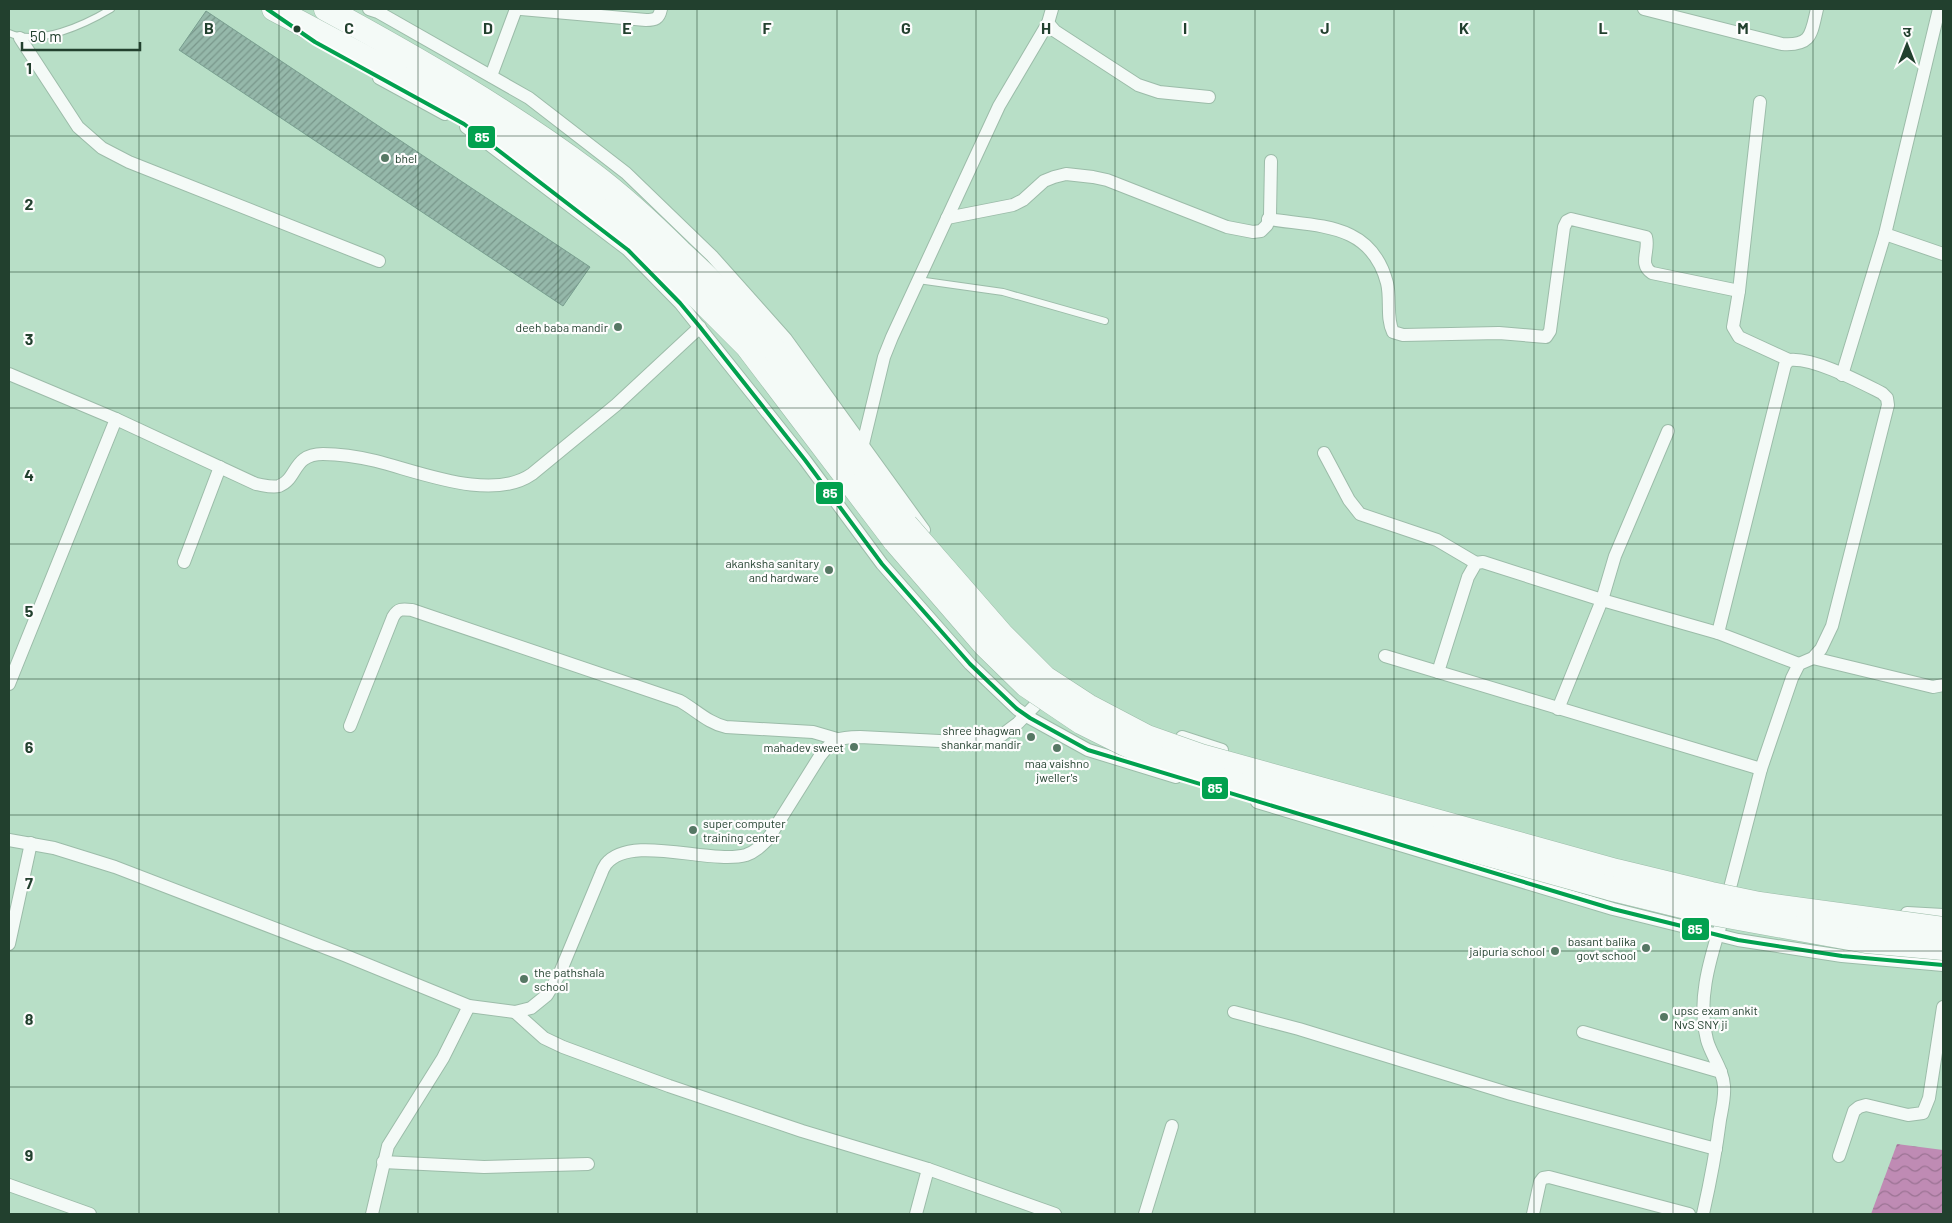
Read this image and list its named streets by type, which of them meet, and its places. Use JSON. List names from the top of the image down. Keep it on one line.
{"places":["bhel","deeh baba mandir","akanksha sanitary and hardware","shree bhagwan shankar mandir","mahadev sweet","maa vaishno jweller's","super computer training center","basant balika govt school","jaipuria school","the pathshala school","upsc exam ankit NvS SNY ji"],"lines":["transit line 85"],"scale_bar":"50 m","north":"top","grid":{"columns":["B","C","D","E","F","G","H","I","J","K","L","M"],"rows":["1","2","3","4","5","6","7","8","9"]}}
